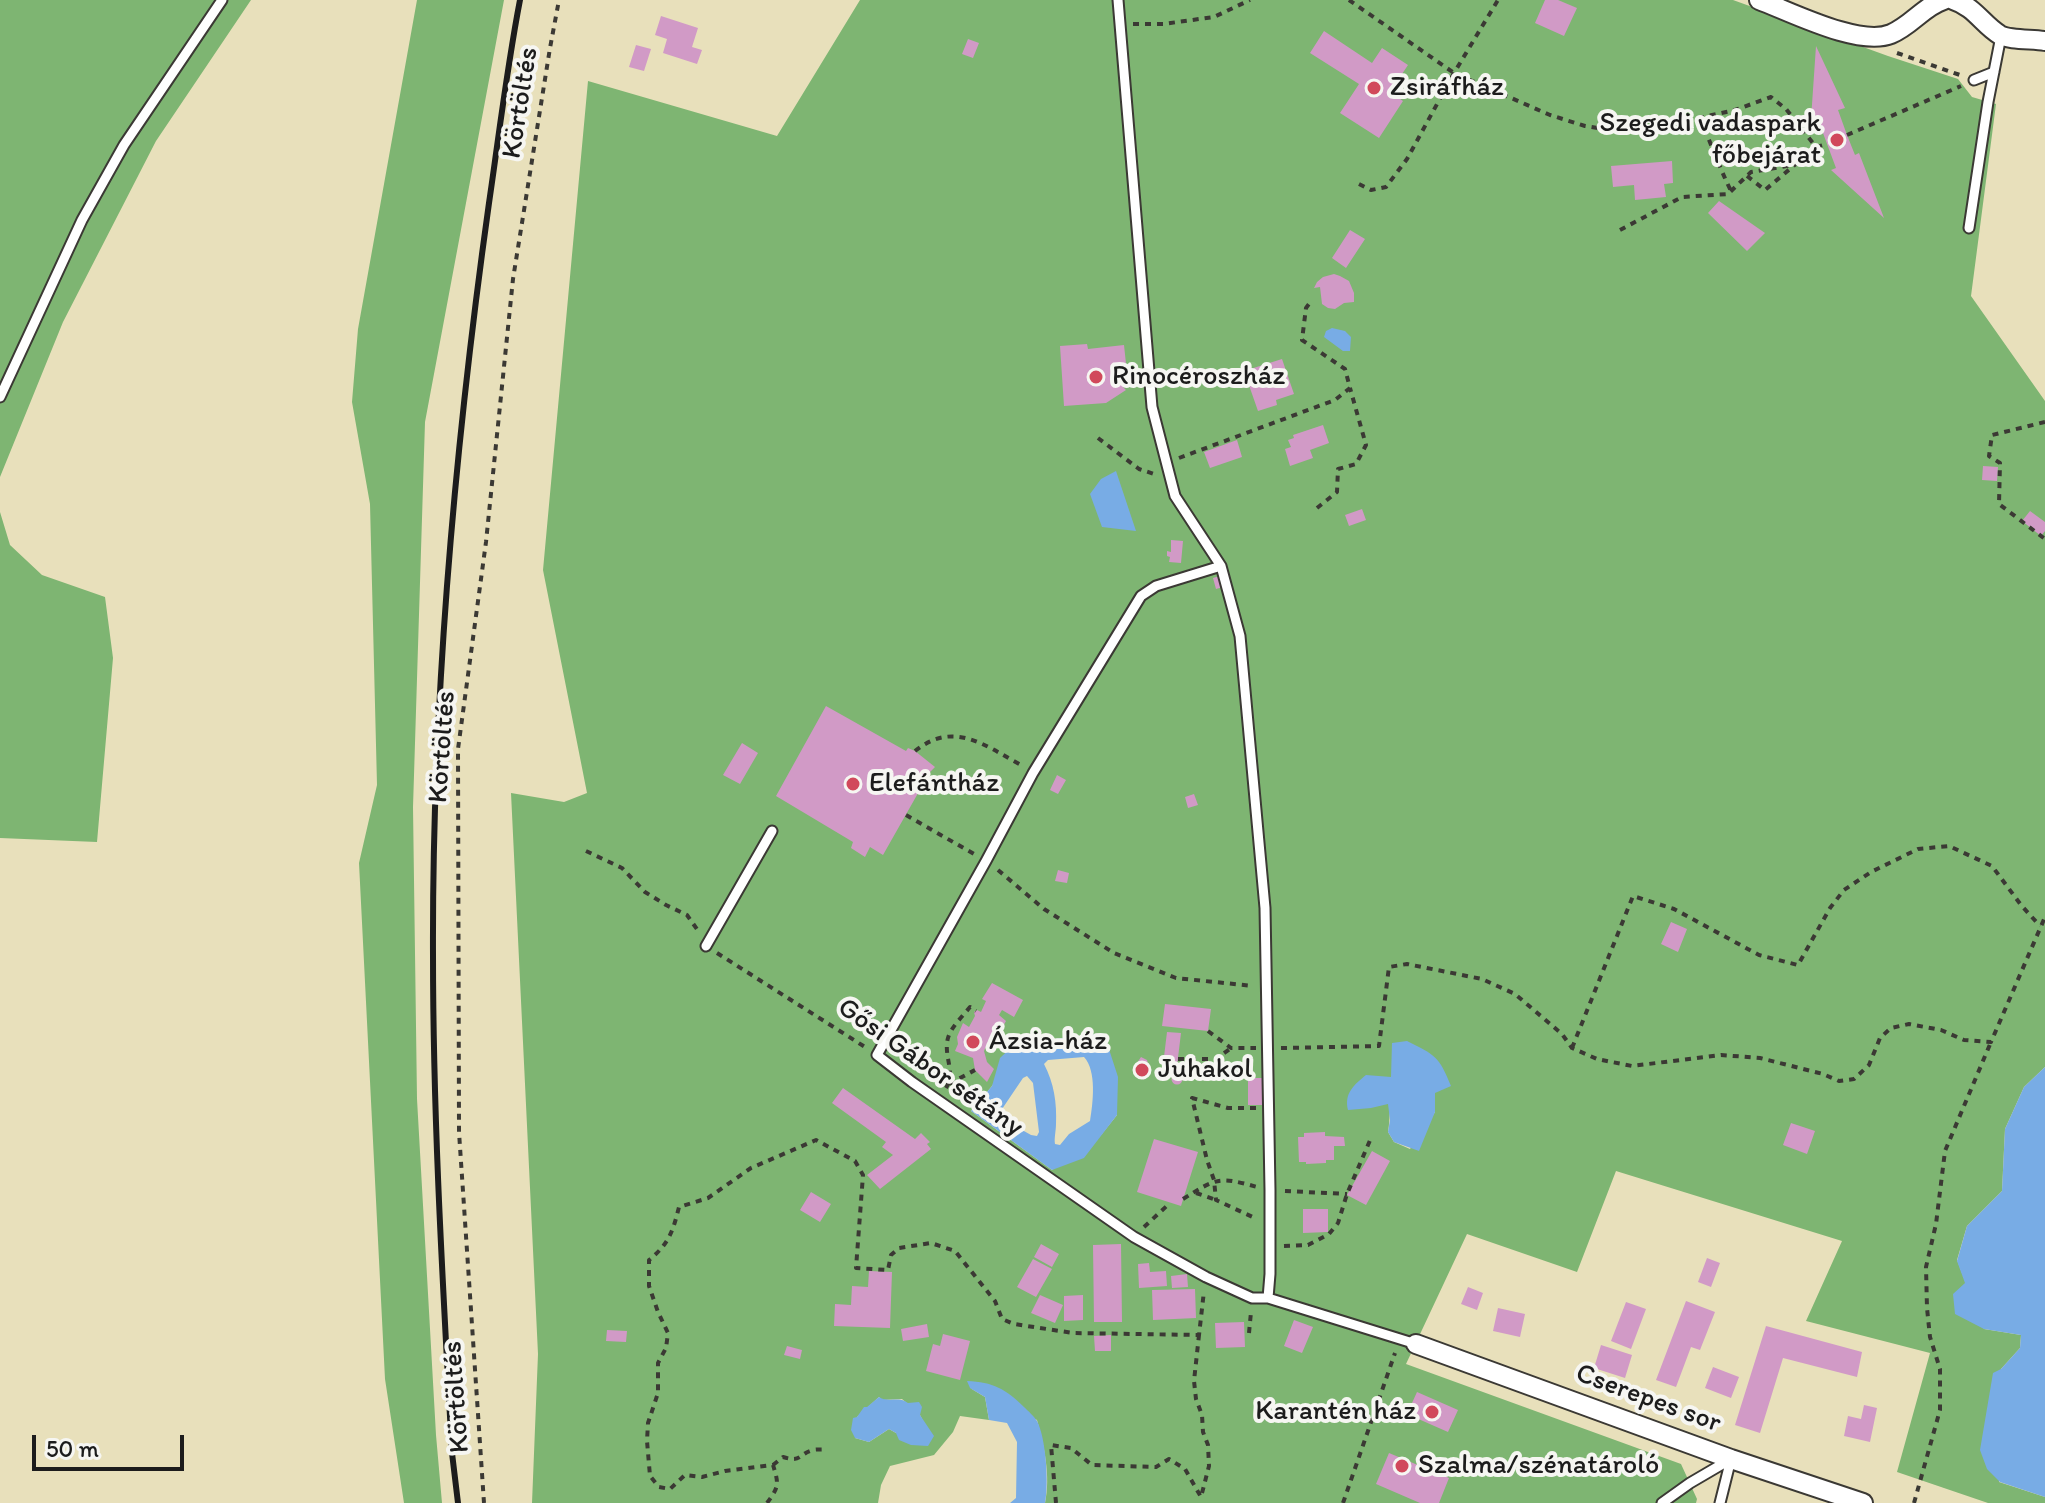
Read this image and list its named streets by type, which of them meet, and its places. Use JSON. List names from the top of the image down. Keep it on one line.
{"streets":{"street":["Cserepes sor"],"lane":["Gősi Gábor sétány"],"path":["Körtöltés"]},"crossings":[["Gősi Gábor sétány","Cserepes sor"]],"places":["Zsiráfház","Szegedi vadaspark főbejárat","Rinocéroszház","Elefántház","Ázsia-ház","Juhakol","Karantén ház","Szalma/szénatároló"],"scale_bar":"50 m"}
